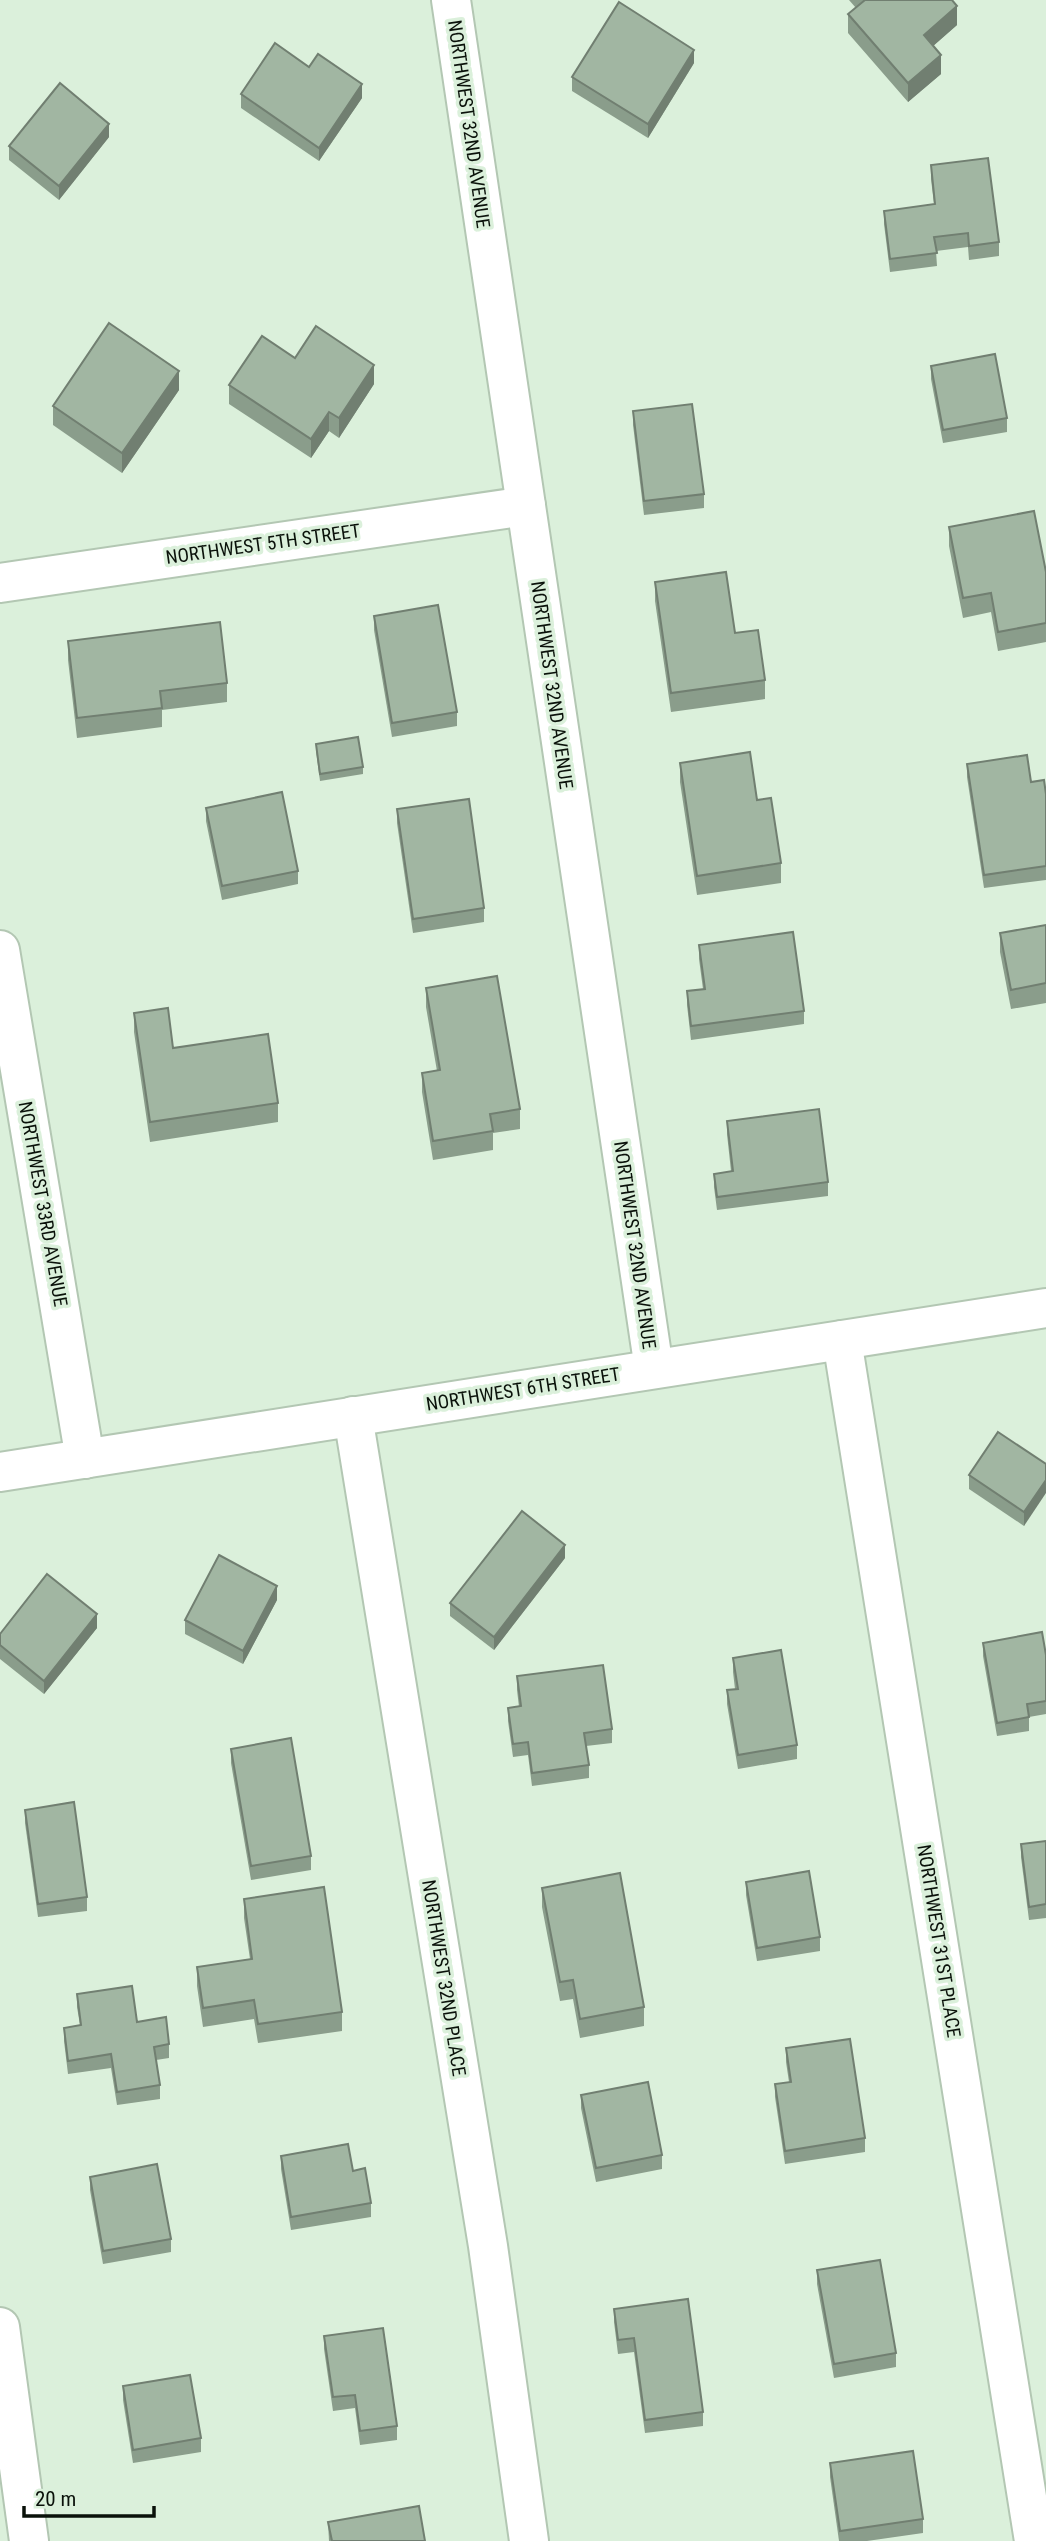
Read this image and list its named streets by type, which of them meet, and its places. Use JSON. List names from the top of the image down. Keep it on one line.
{"streets":{"street":["NORTHWEST 32ND AVENUE","NORTHWEST 5TH STREET","NORTHWEST 33RD AVENUE","NORTHWEST 6TH STREET","NORTHWEST 31ST PLACE","NORTHWEST 32ND PLACE"]},"crossings":[["NORTHWEST 32ND AVENUE","NORTHWEST 5TH STREET"],["NORTHWEST 32ND AVENUE","NORTHWEST 6TH STREET"],["NORTHWEST 33RD AVENUE","NORTHWEST 6TH STREET"],["NORTHWEST 6TH STREET","NORTHWEST 31ST PLACE"],["NORTHWEST 6TH STREET","NORTHWEST 32ND PLACE"]],"scale_bar":"20 m"}
